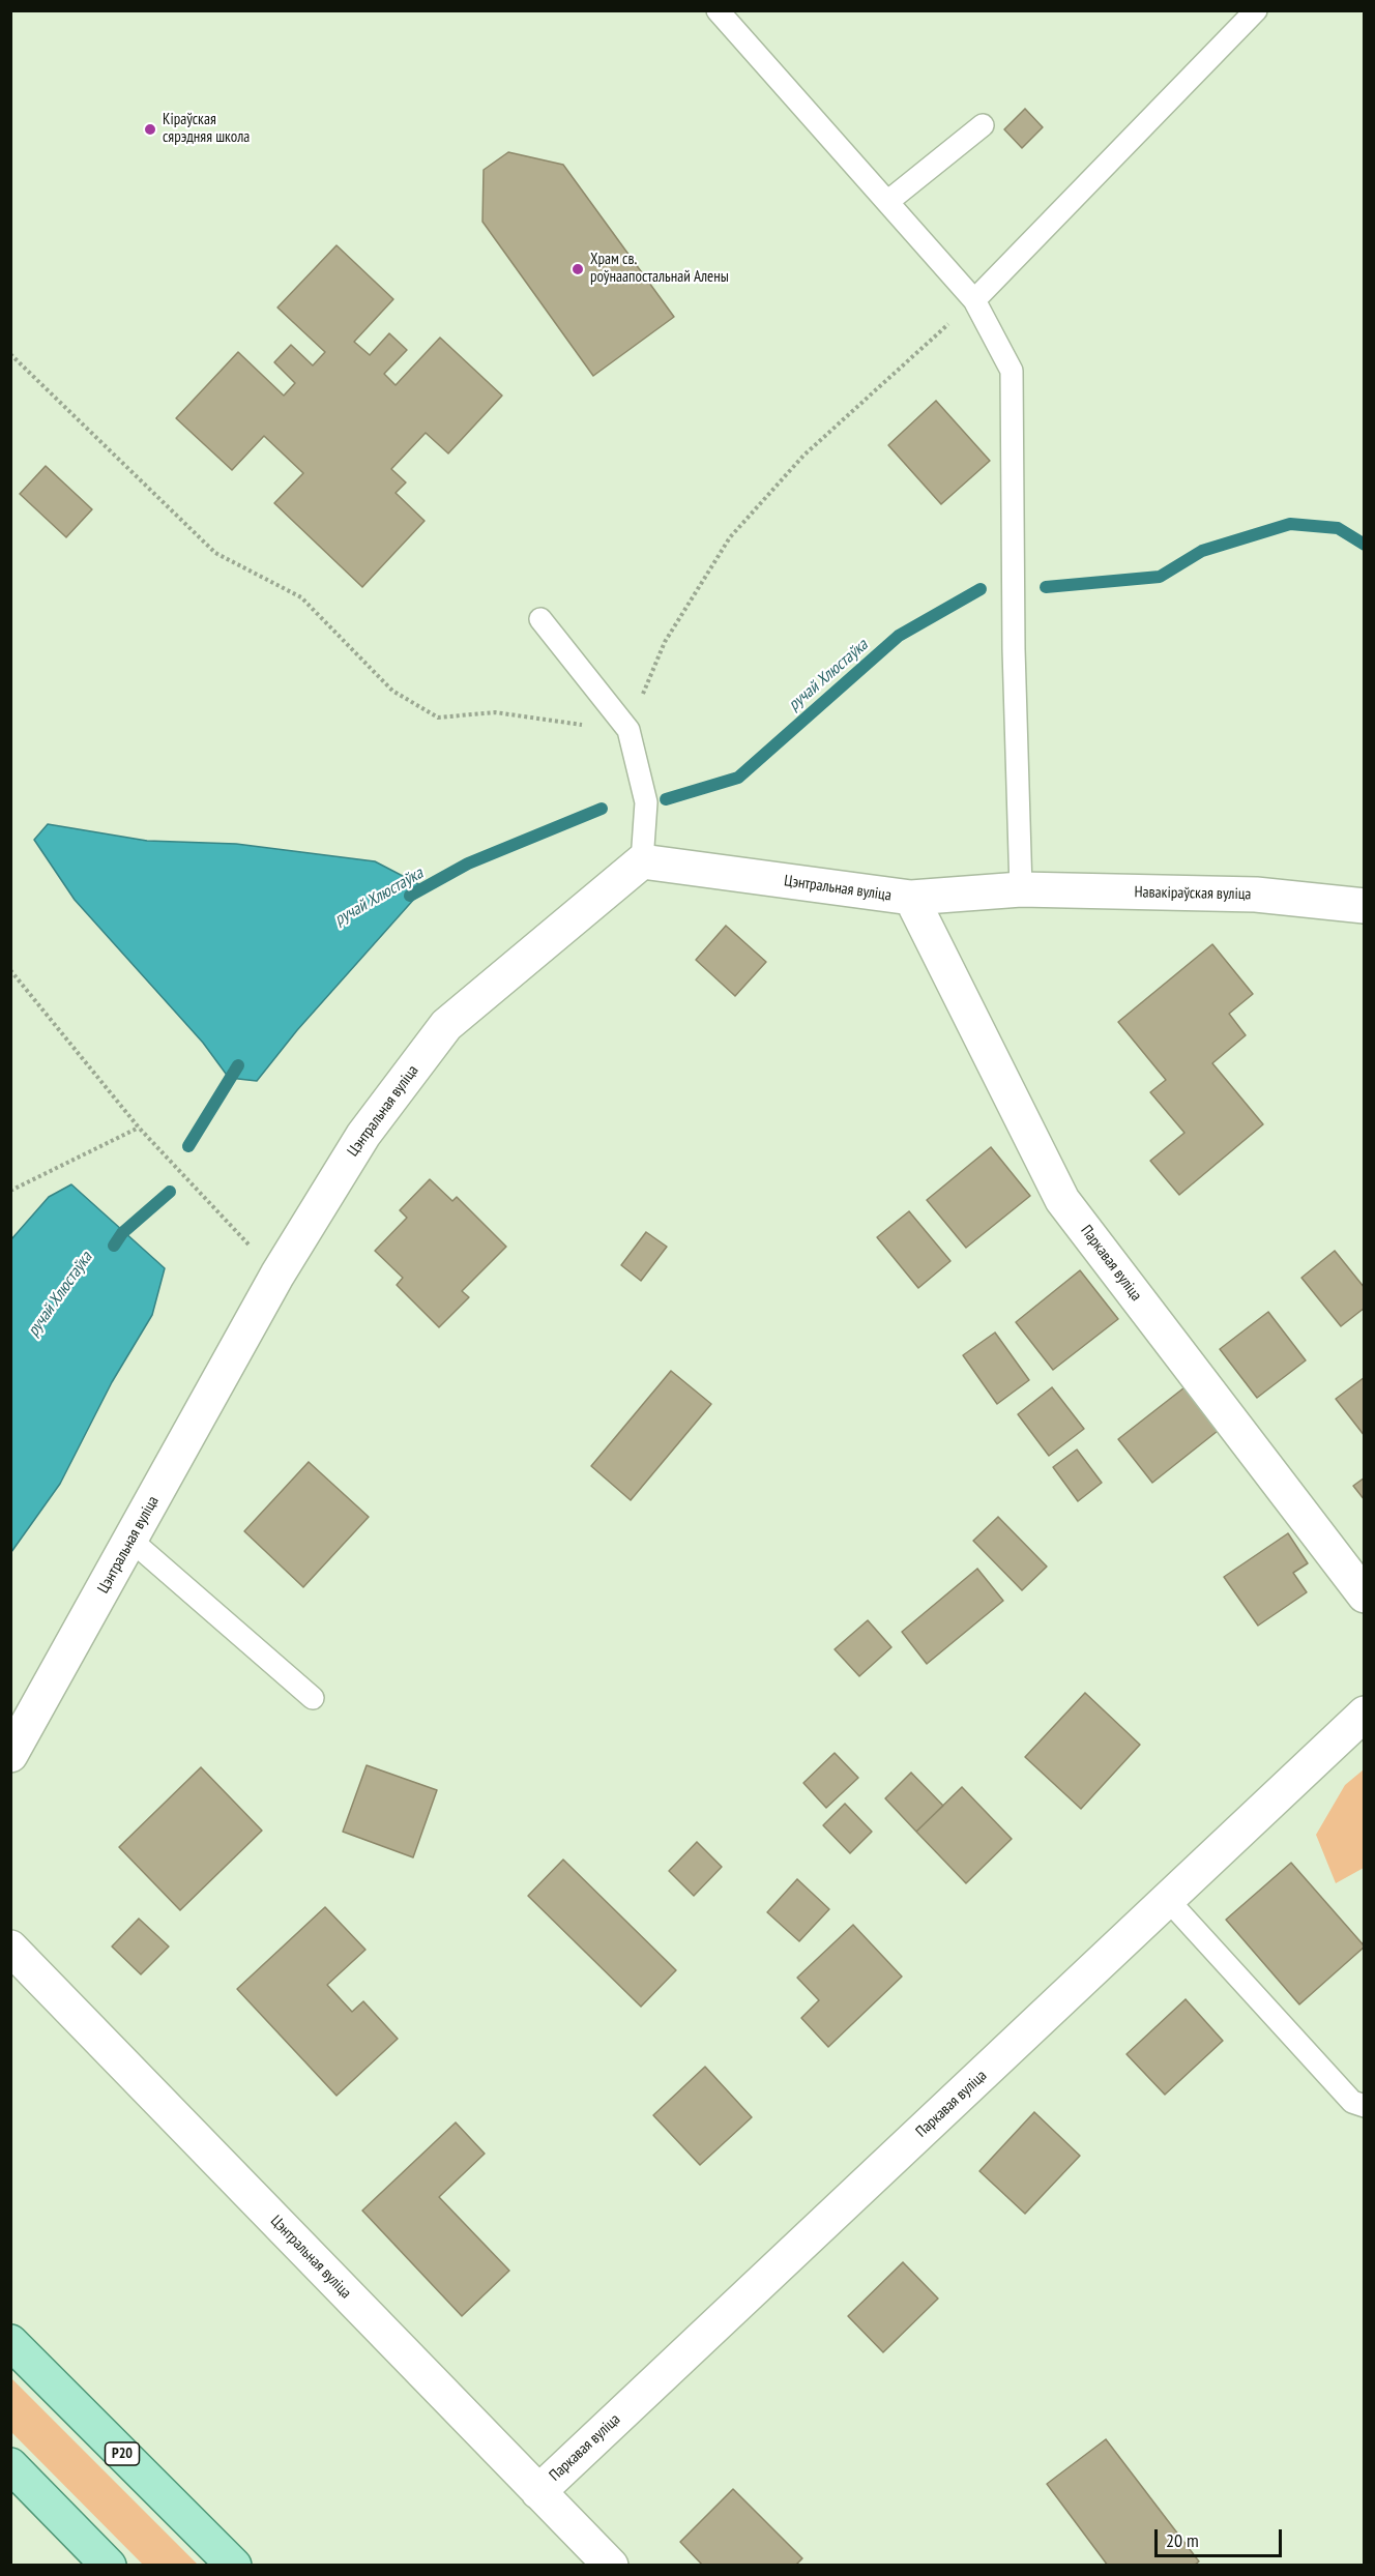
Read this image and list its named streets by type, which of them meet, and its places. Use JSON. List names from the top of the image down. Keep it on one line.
{"streets":{"main road":["Р20"],"street":["Цэнтральная вуліца","Навакіраўская вуліца","Паркавая вуліца"]},"crossings":[["Цэнтральная вуліца","Навакіраўская вуліца"],["Цэнтральная вуліца","Паркавая вуліца"]],"water":["ручай Хлюстаўка"],"places":["Кіраўская сярэдняя школа","Храм св. роўнаапостальнай Алены"],"scale_bar":"20 m"}
